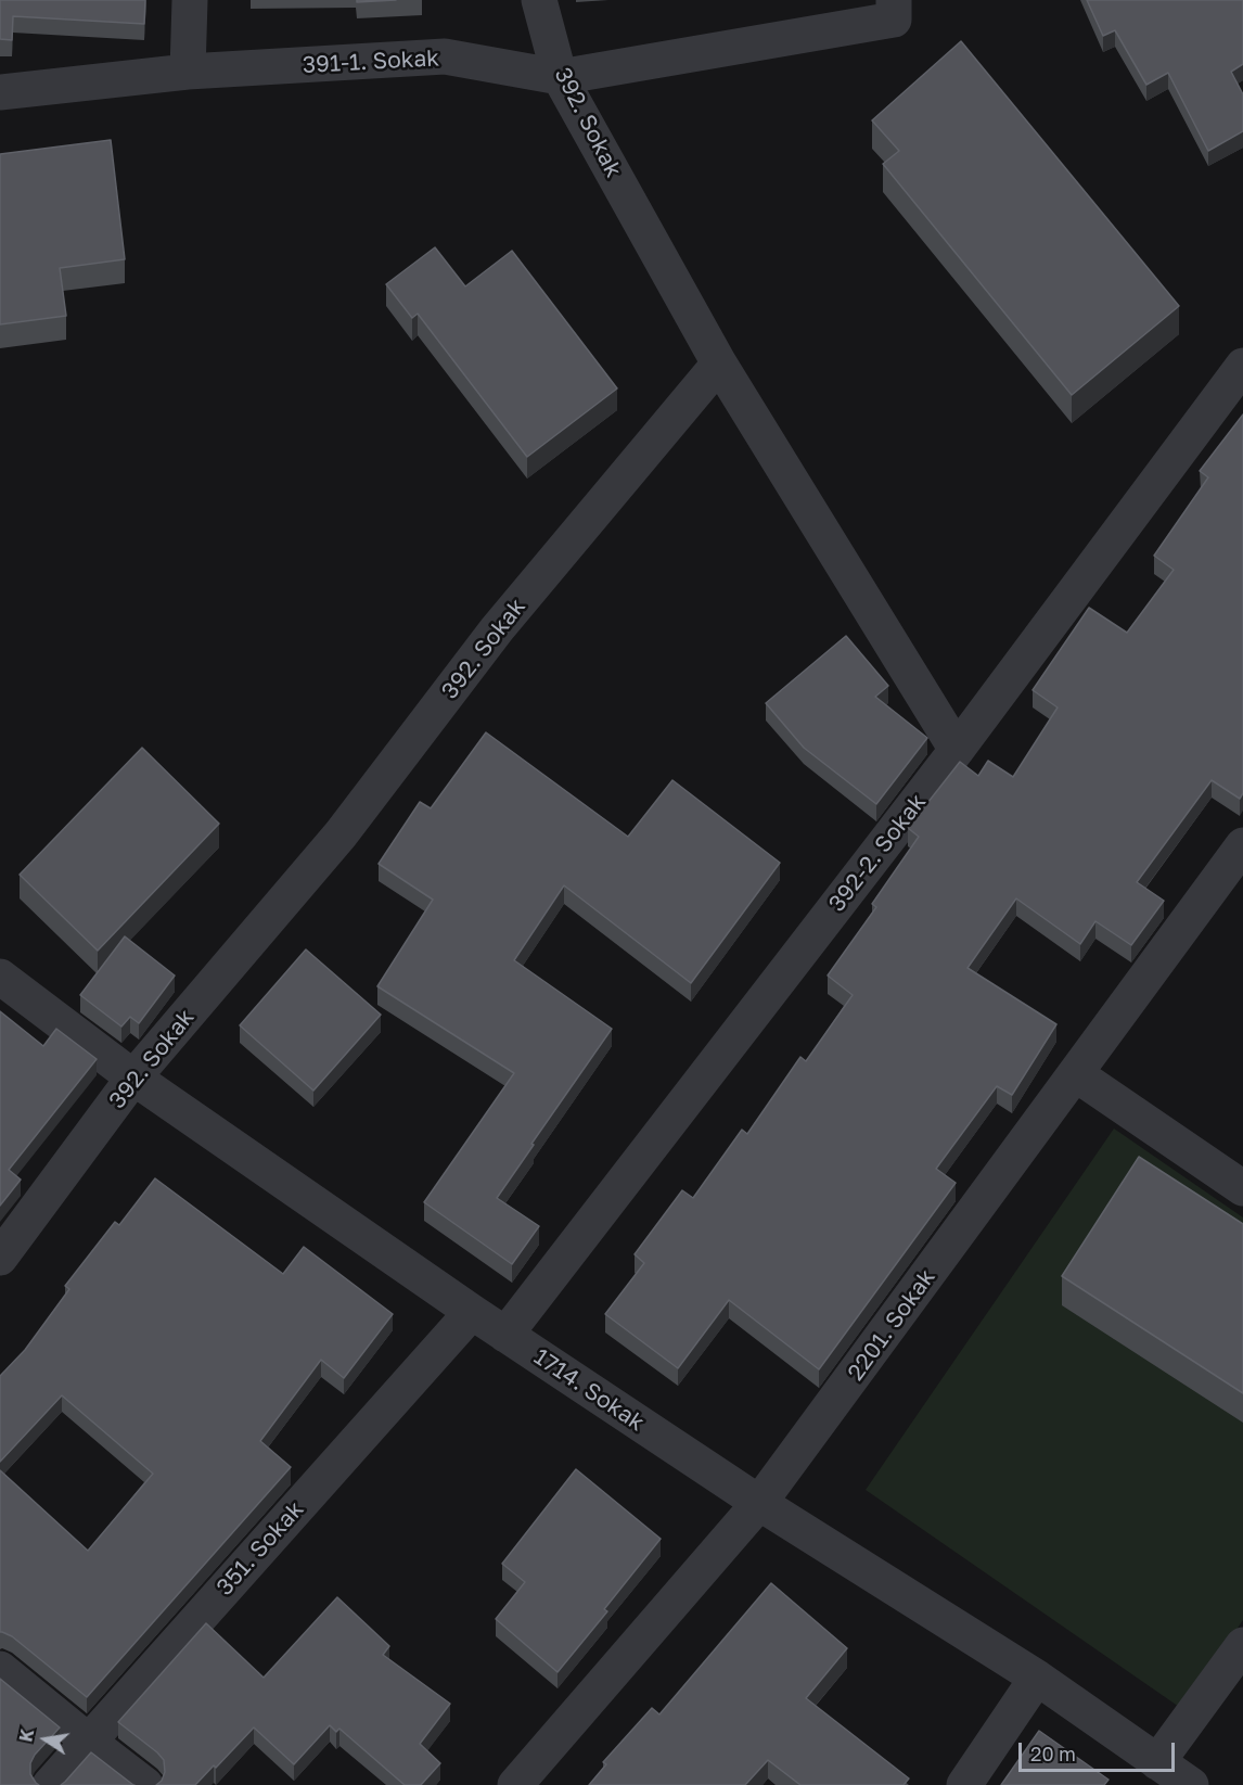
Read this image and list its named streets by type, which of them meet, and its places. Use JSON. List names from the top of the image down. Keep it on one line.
{"streets":{"street":["391-1. Sokak","392. Sokak","392-2. Sokak","2201. Sokak","1714. Sokak","351. Sokak"]},"crossings":[["391-1. Sokak","392. Sokak"],["392. Sokak","1714. Sokak"],["392-2. Sokak","1714. Sokak"],["2201. Sokak","1714. Sokak"],["1714. Sokak","351. Sokak"]],"scale_bar":"20 m","north":"left"}
